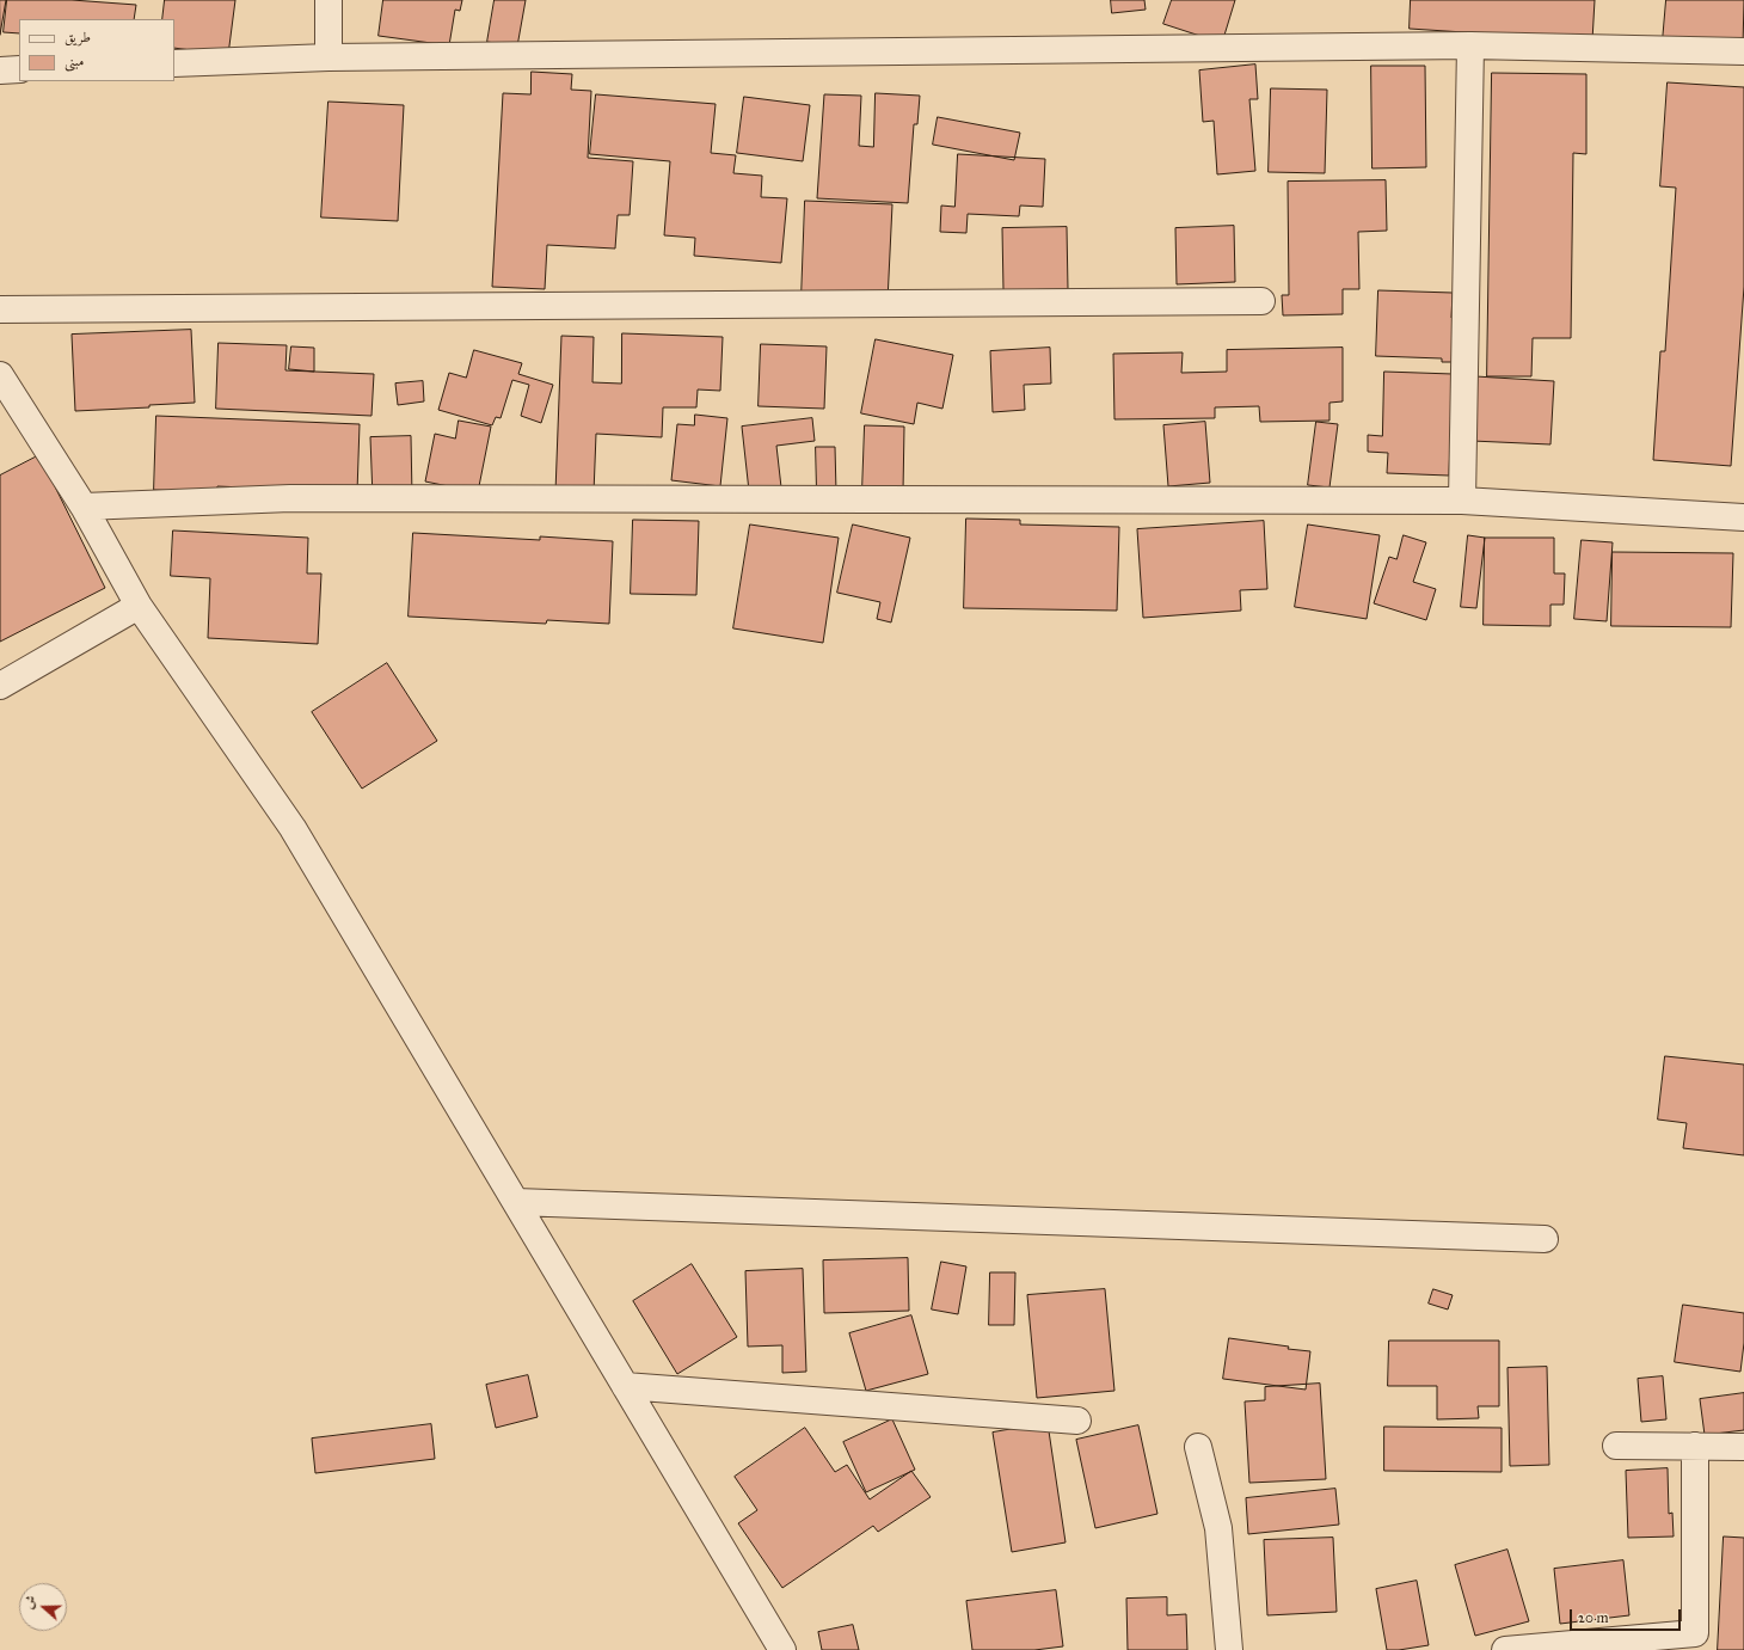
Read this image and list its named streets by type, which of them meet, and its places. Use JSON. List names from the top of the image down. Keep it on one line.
{"legend":["طريق","مبنى"],"scale_bar":"20 m","north":"left"}
